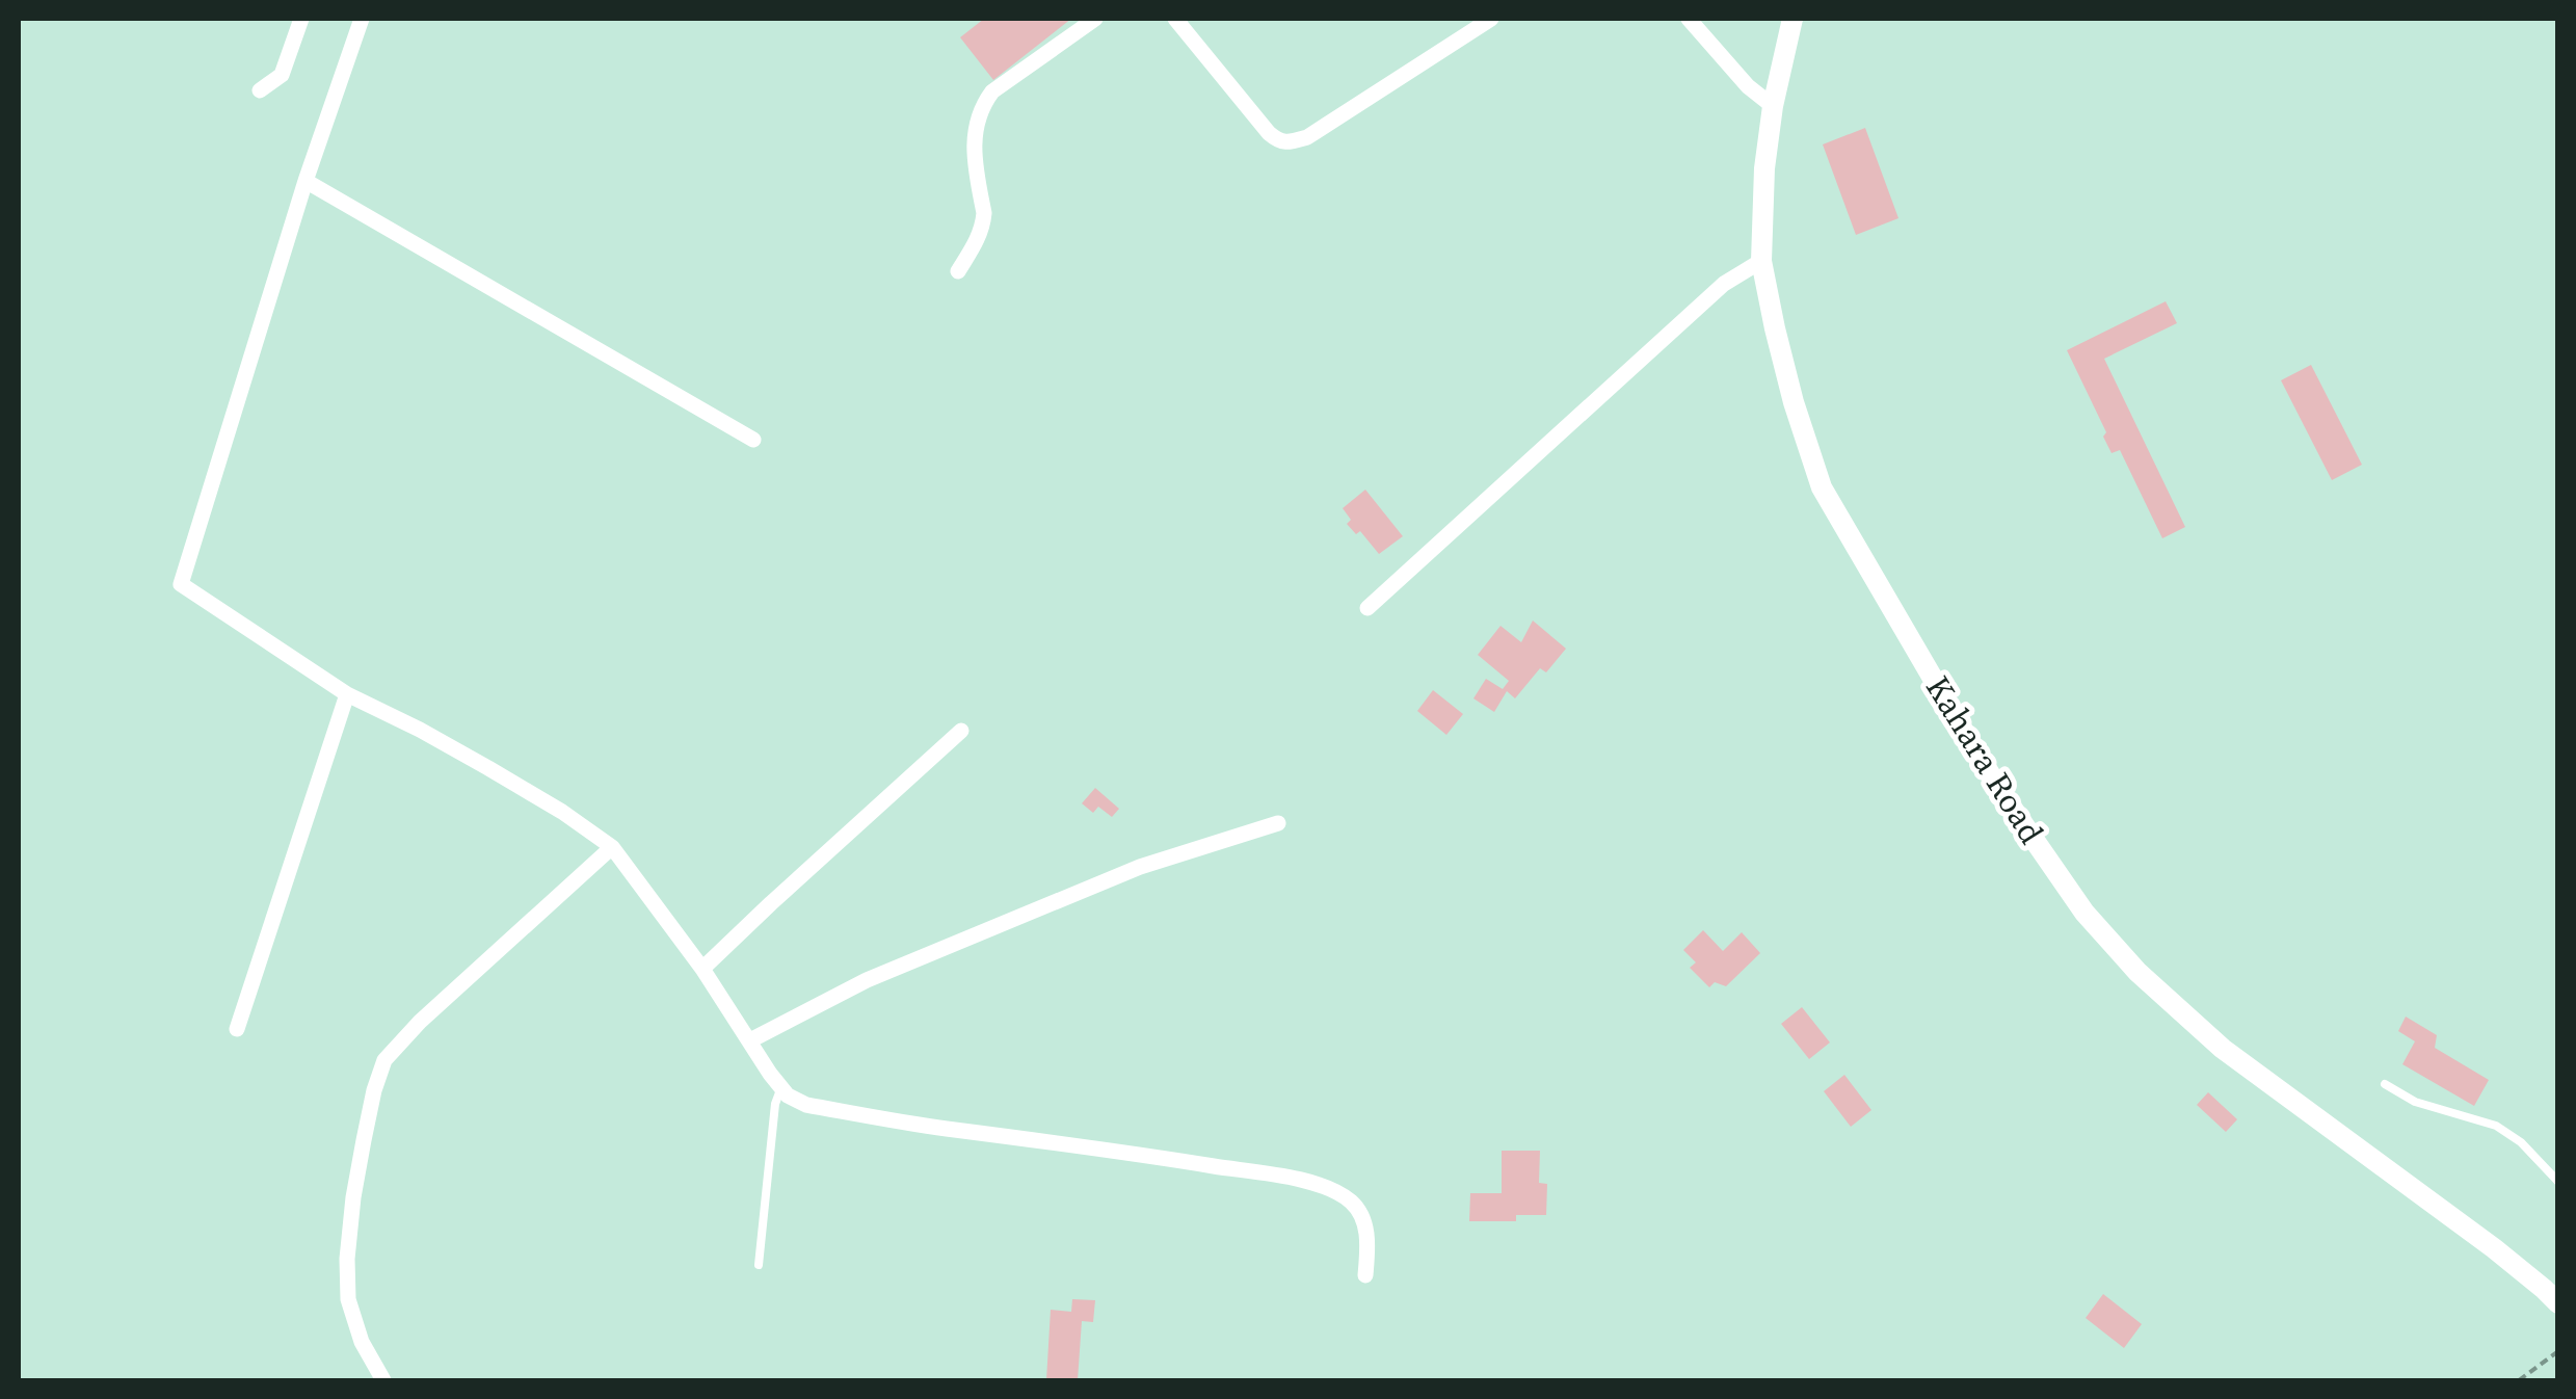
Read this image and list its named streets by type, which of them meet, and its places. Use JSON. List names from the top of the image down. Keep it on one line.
{"streets":{"street":["Kahara Road"]}}
